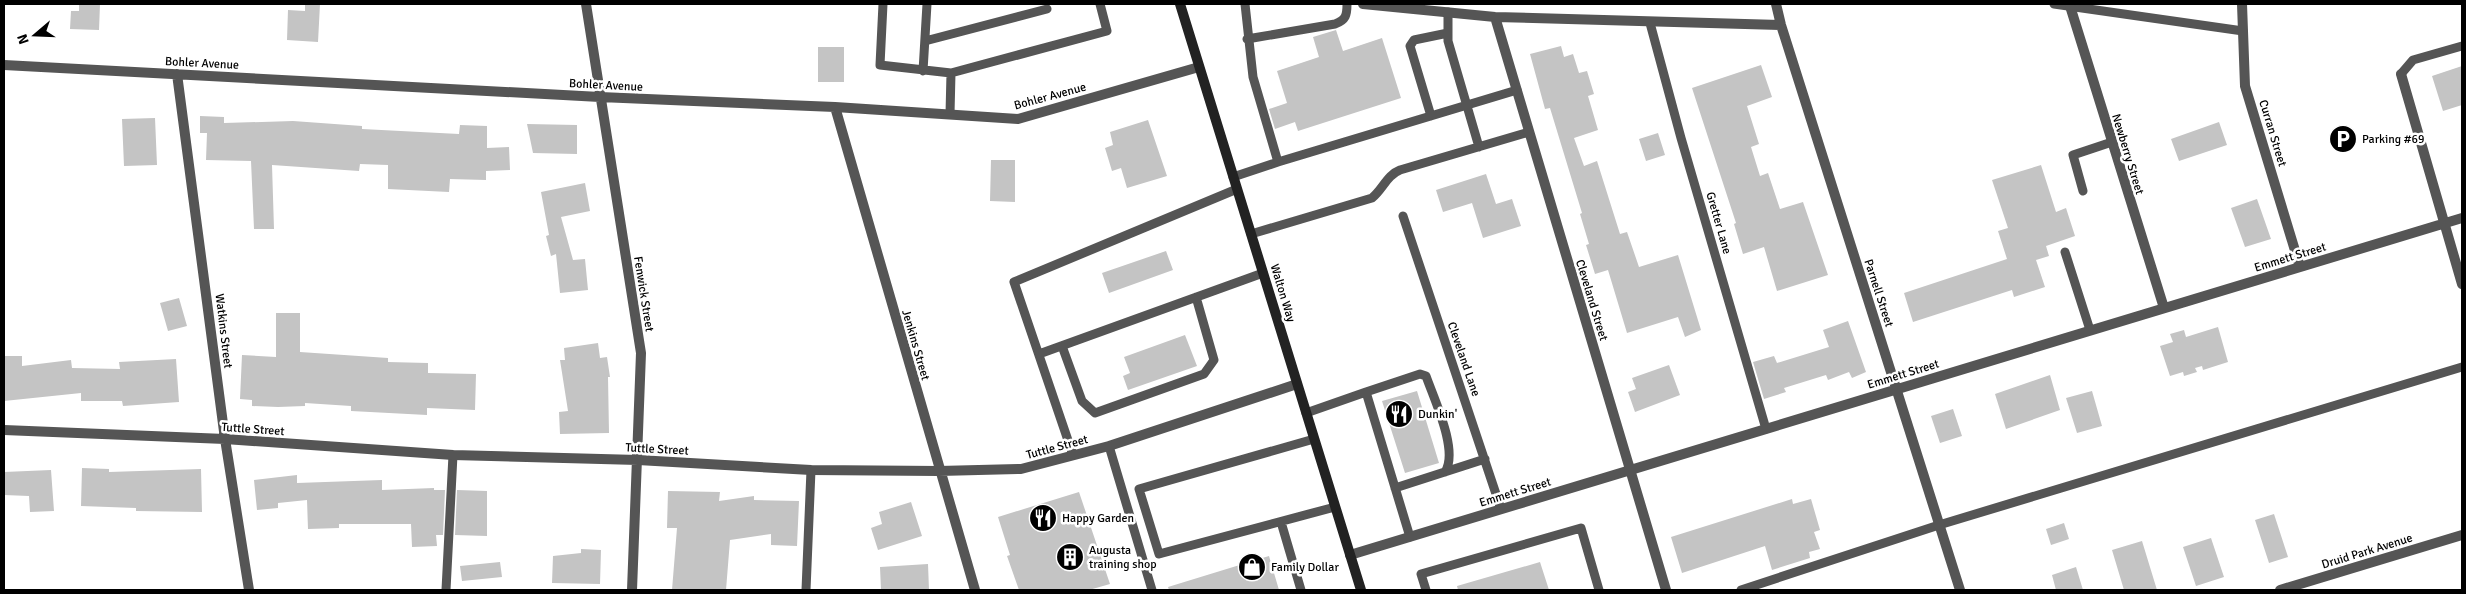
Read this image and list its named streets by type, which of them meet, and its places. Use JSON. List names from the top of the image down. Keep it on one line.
{"streets":{"main road":["Walton Way"],"street":["Bohler Avenue","Curran Street","Newberry Street","Emmett Street","Parnell Street","Fenwick Street","Cleveland Street","Watkins Street","Jenkins Street","Tuttle Street","Druid Park Avenue"],"lane":["Gretter Lane","Cleveland Lane"]},"crossings":[["Bohler Avenue","Walton Way"],["Bohler Avenue","Fenwick Street"],["Bohler Avenue","Watkins Street"],["Bohler Avenue","Jenkins Street"],["Curran Street","Emmett Street"],["Newberry Street","Emmett Street"],["Gretter Lane","Emmett Street"],["Emmett Street","Walton Way"],["Emmett Street","Parnell Street"],["Emmett Street","Cleveland Street"],["Emmett Street","Cleveland Lane"],["Walton Way","Tuttle Street"],["Fenwick Street","Tuttle Street"],["Watkins Street","Tuttle Street"],["Jenkins Street","Tuttle Street"]],"places":{"parking":["Parking #69"],"restaurant":["Dunkin'","Happy Garden"],"building":["Augusta training shop"],"shop":["Family Dollar"]},"north":"left"}
